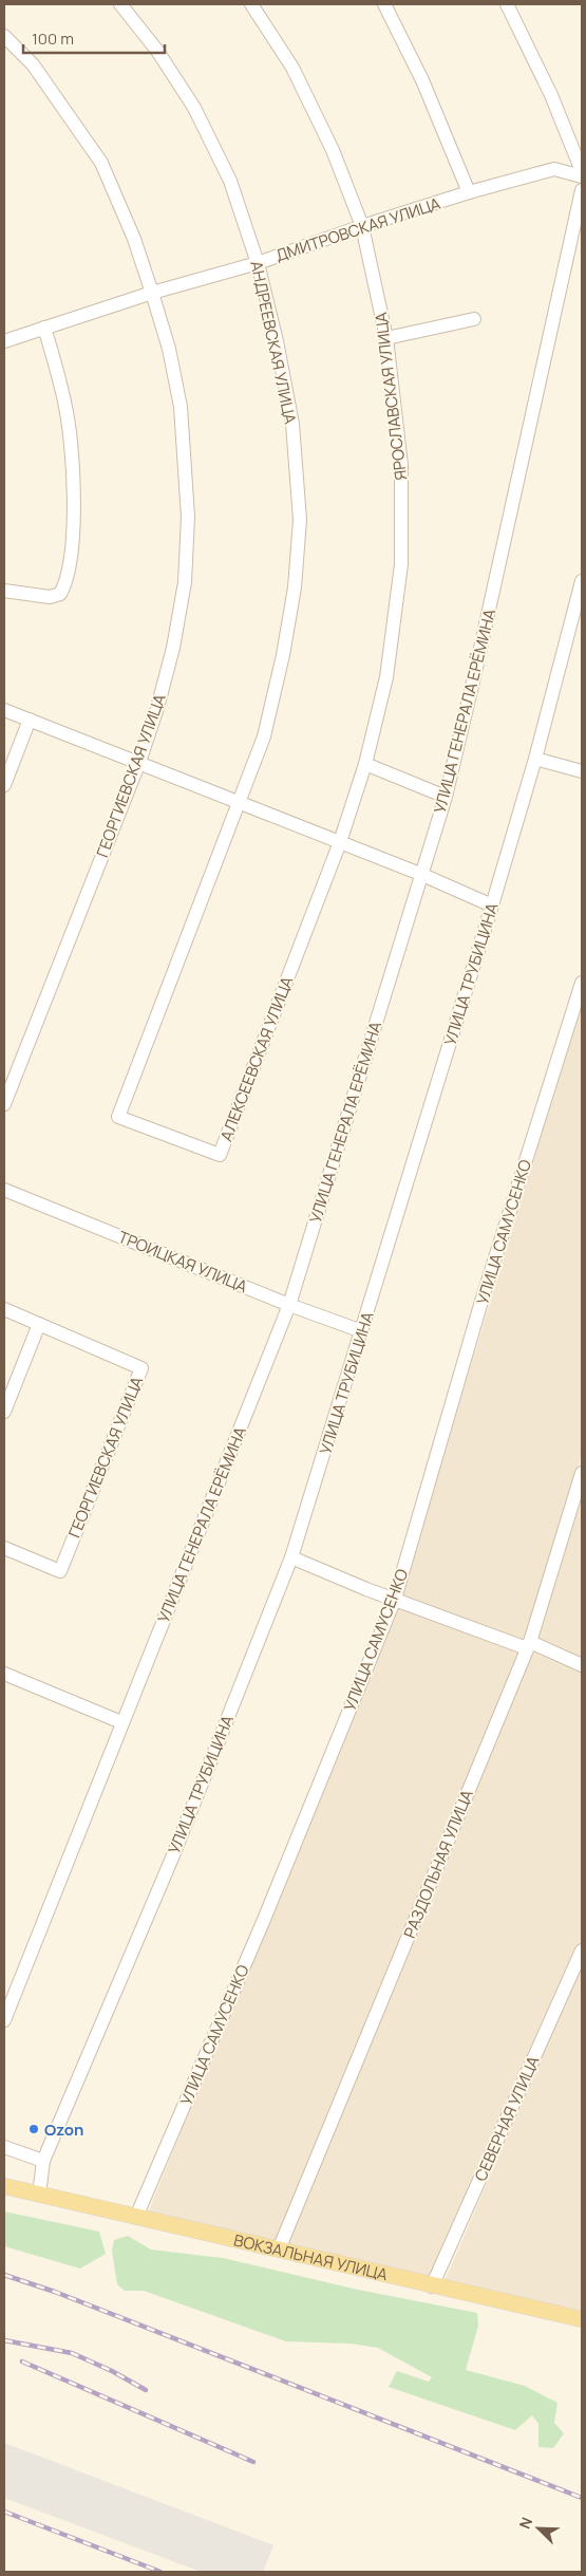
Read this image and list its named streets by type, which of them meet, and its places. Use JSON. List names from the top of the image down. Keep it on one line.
{"streets":{"main road":["ВОКЗАЛЬНАЯ УЛИЦА"],"street":["ДМИТРОВСКАЯ УЛИЦА","АНДРЕЕВСКАЯ УЛИЦА","ЯРОСЛАВСКАЯ УЛИЦА","УЛИЦА ГЕНЕРАЛА ЕРЁМИНА","ГЕОРГИЕВСКАЯ УЛИЦА","УЛИЦА ТРУБИЦИНА","АЛЕКСЕЕВСКАЯ УЛИЦА","УЛИЦА САМУСЕНКО","ТРОИЦКАЯ УЛИЦА","РАЗДОЛЬНАЯ УЛИЦА","СЕВЕРНАЯ УЛИЦА"]},"crossings":[["ДМИТРОВСКАЯ УЛИЦА","АНДРЕЕВСКАЯ УЛИЦА"],["ДМИТРОВСКАЯ УЛИЦА","ЯРОСЛАВСКАЯ УЛИЦА"],["ДМИТРОВСКАЯ УЛИЦА","ГЕОРГИЕВСКАЯ УЛИЦА"],["АНДРЕЕВСКАЯ УЛИЦА","АЛЕКСЕЕВСКАЯ УЛИЦА"],["ЯРОСЛАВСКАЯ УЛИЦА","АЛЕКСЕЕВСКАЯ УЛИЦА"],["УЛИЦА ГЕНЕРАЛА ЕРЁМИНА","ТРОИЦКАЯ УЛИЦА"],["УЛИЦА ТРУБИЦИНА","ТРОИЦКАЯ УЛИЦА"],["УЛИЦА САМУСЕНКО","ВОКЗАЛЬНАЯ УЛИЦА"],["РАЗДОЛЬНАЯ УЛИЦА","ВОКЗАЛЬНАЯ УЛИЦА"],["СЕВЕРНАЯ УЛИЦА","ВОКЗАЛЬНАЯ УЛИЦА"]],"places":["Ozon"],"scale_bar":"100 m","north":"top left"}
